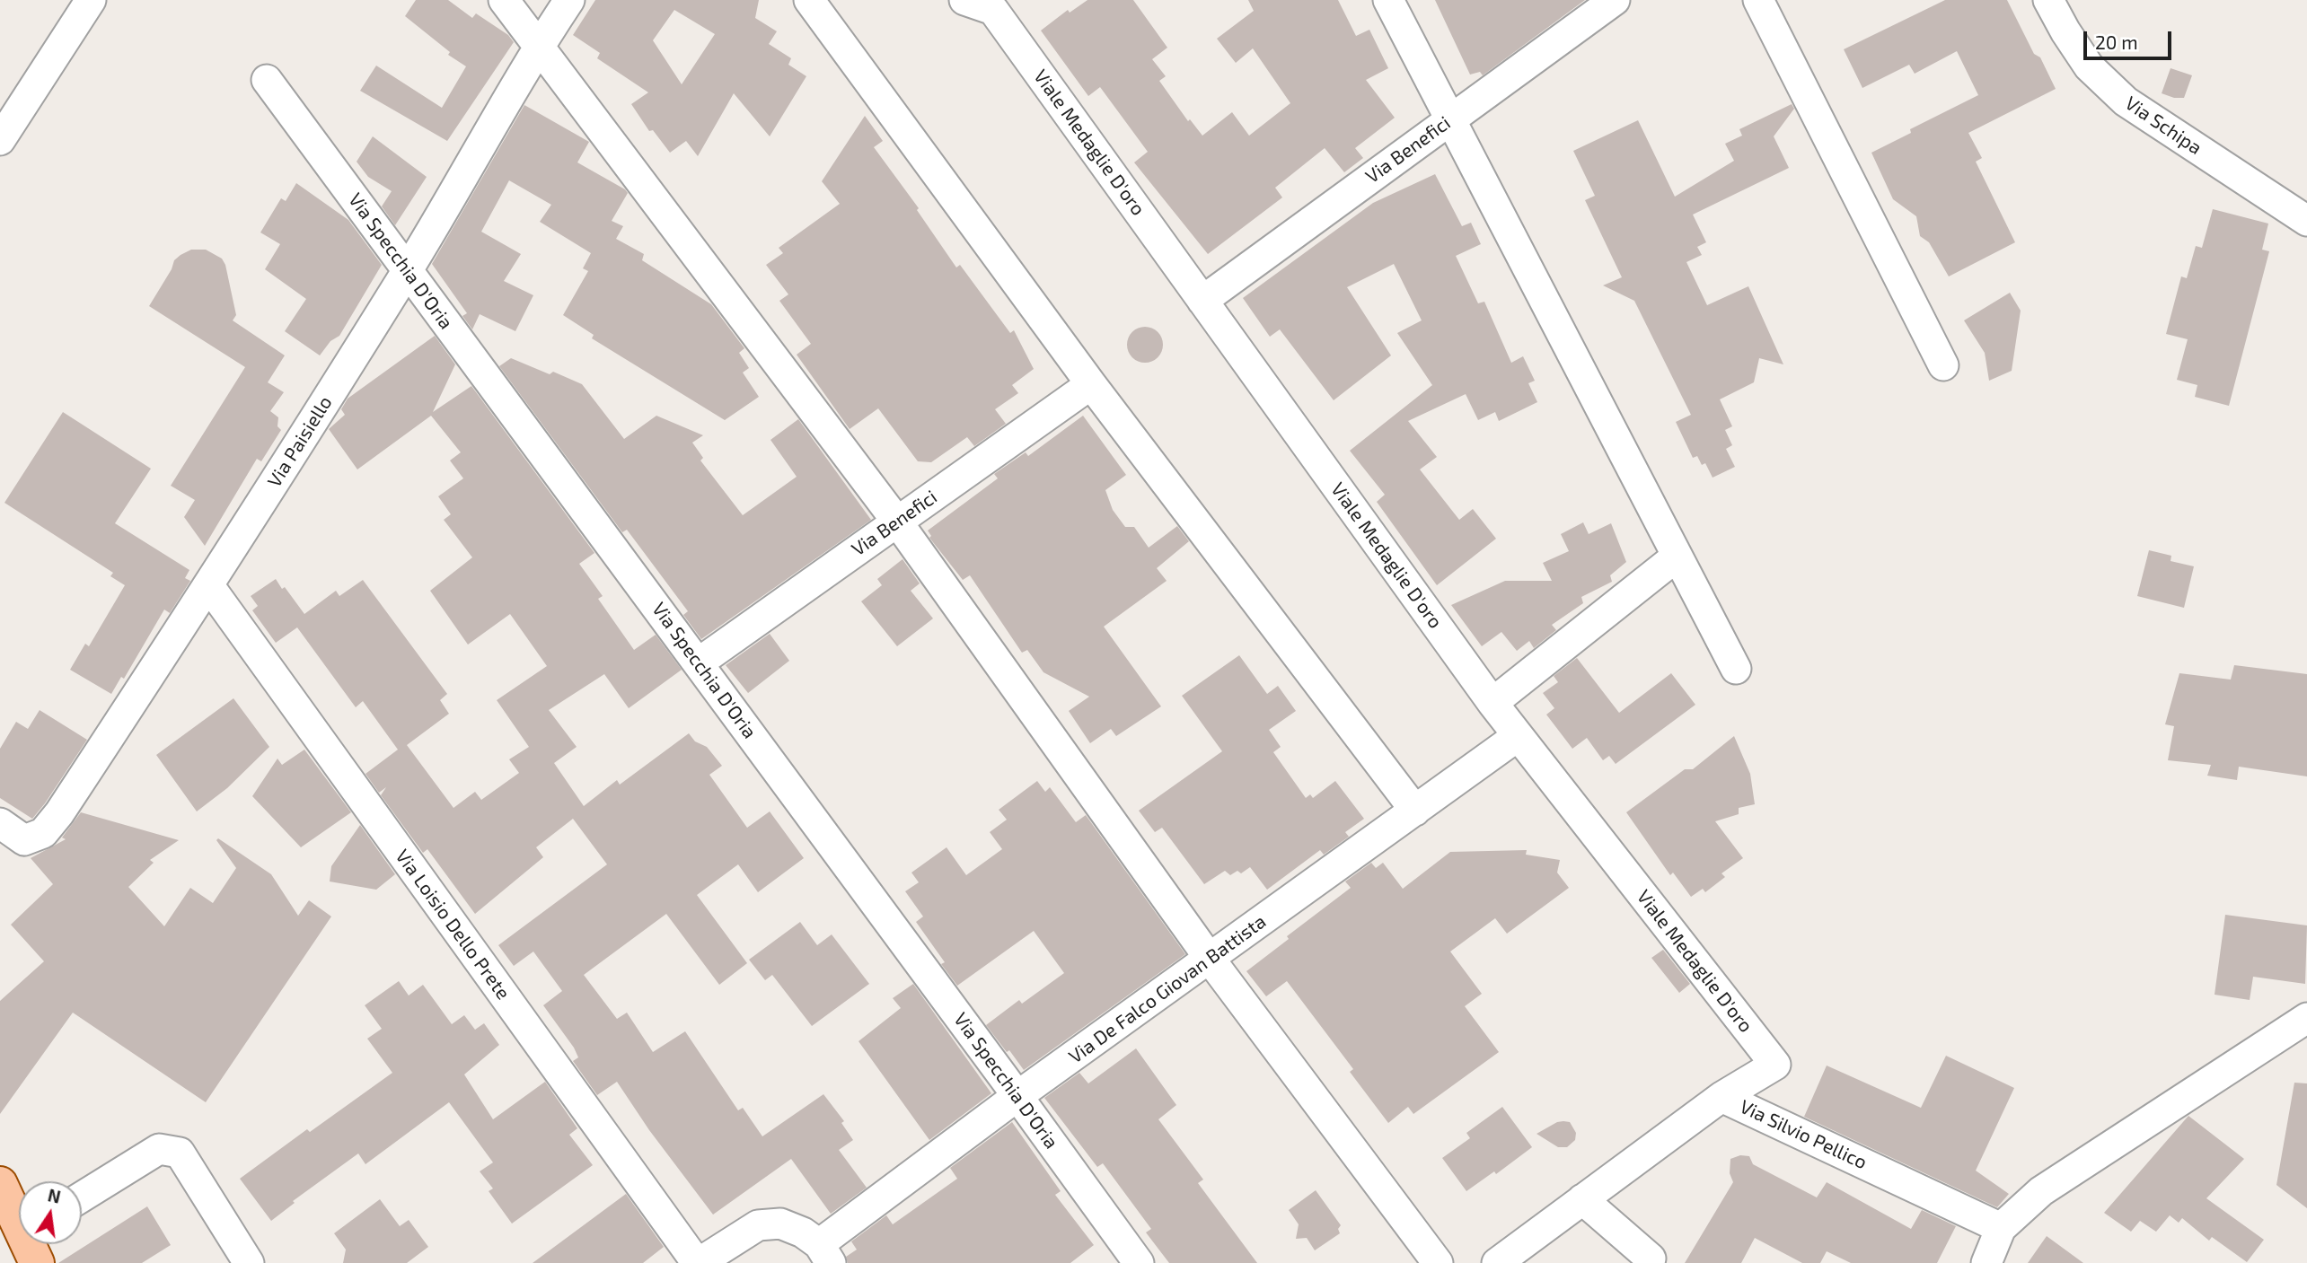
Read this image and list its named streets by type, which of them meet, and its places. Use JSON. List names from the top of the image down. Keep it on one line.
{"streets":{"street":["Via Schipa","Viale Medaglie D'oro","Via Benefici","Via Specchia D'Oria","Via Paisiello","Via Loisio Dello Prete","Via De Falco Giovan Battista","Via Silvio Pellico"]},"crossings":[["Viale Medaglie D'oro","Via Benefici"],["Viale Medaglie D'oro","Via De Falco Giovan Battista"],["Viale Medaglie D'oro","Via Silvio Pellico"],["Via Benefici","Via Specchia D'Oria"],["Via Specchia D'Oria","Via Paisiello"],["Via Specchia D'Oria","Via De Falco Giovan Battista"],["Via Paisiello","Via Loisio Dello Prete"]],"scale_bar":"20 m","north":"top"}
